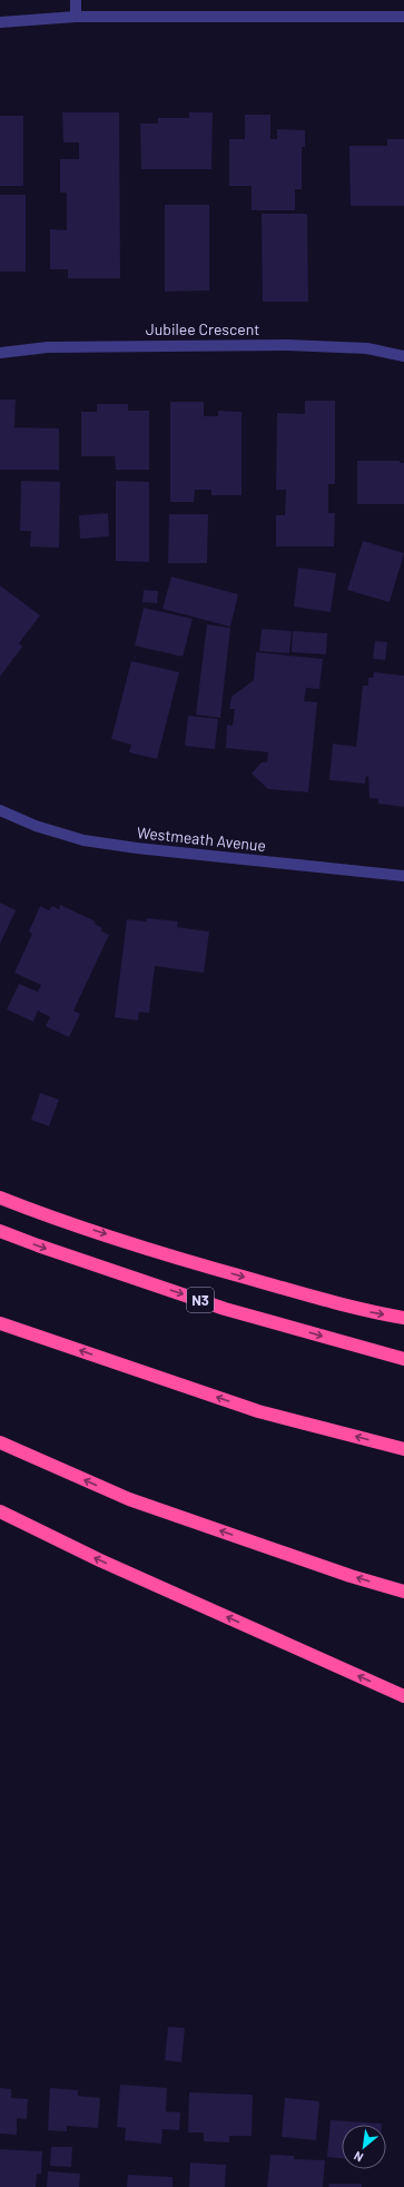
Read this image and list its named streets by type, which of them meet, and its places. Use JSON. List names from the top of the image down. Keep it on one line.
{"streets":{"highway":["N3"],"street":["Jubilee Crescent","Westmeath Avenue"]},"north":"bottom left"}
